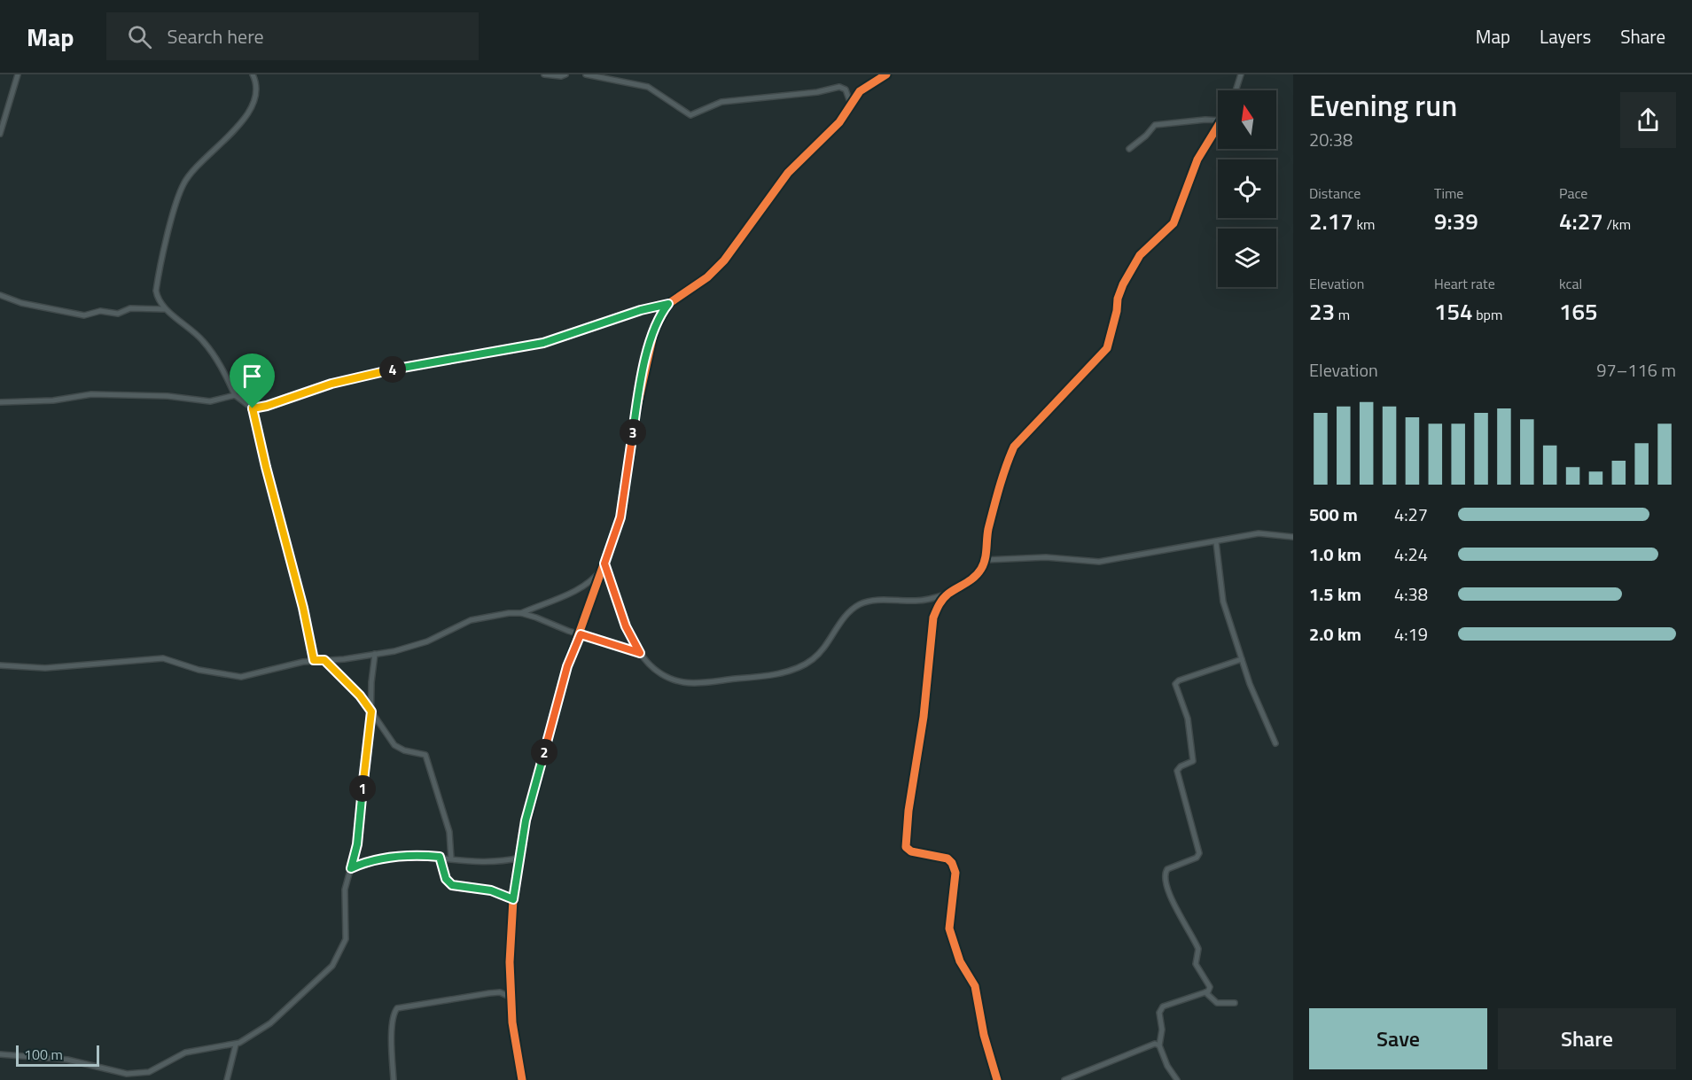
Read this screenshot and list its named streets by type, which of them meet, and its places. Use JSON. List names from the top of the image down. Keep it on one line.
{"scale_bar":"100 m","north":"top","page":{"header":"Map","search":"Search here","nav":["Map","Layers","Share"],"heading":["Evening run","20:38"],"stats":[["Distance","2.17 km"],["Time","9:39"],["Pace","4:27 /km"],["Elevation","23 m"],["Heart rate","154 bpm"],["kcal","165"]],"chart":["Elevation","97–116 m"],"pins":["4","3","2","1"],"list":[{"name":"500 m","note":"4:27"},{"name":"1.0 km","note":"4:24"},{"name":"1.5 km","note":"4:38"},{"name":"2.0 km","note":"4:19"}],"buttons":["Save","Share"],"scale":"100 m"}}
